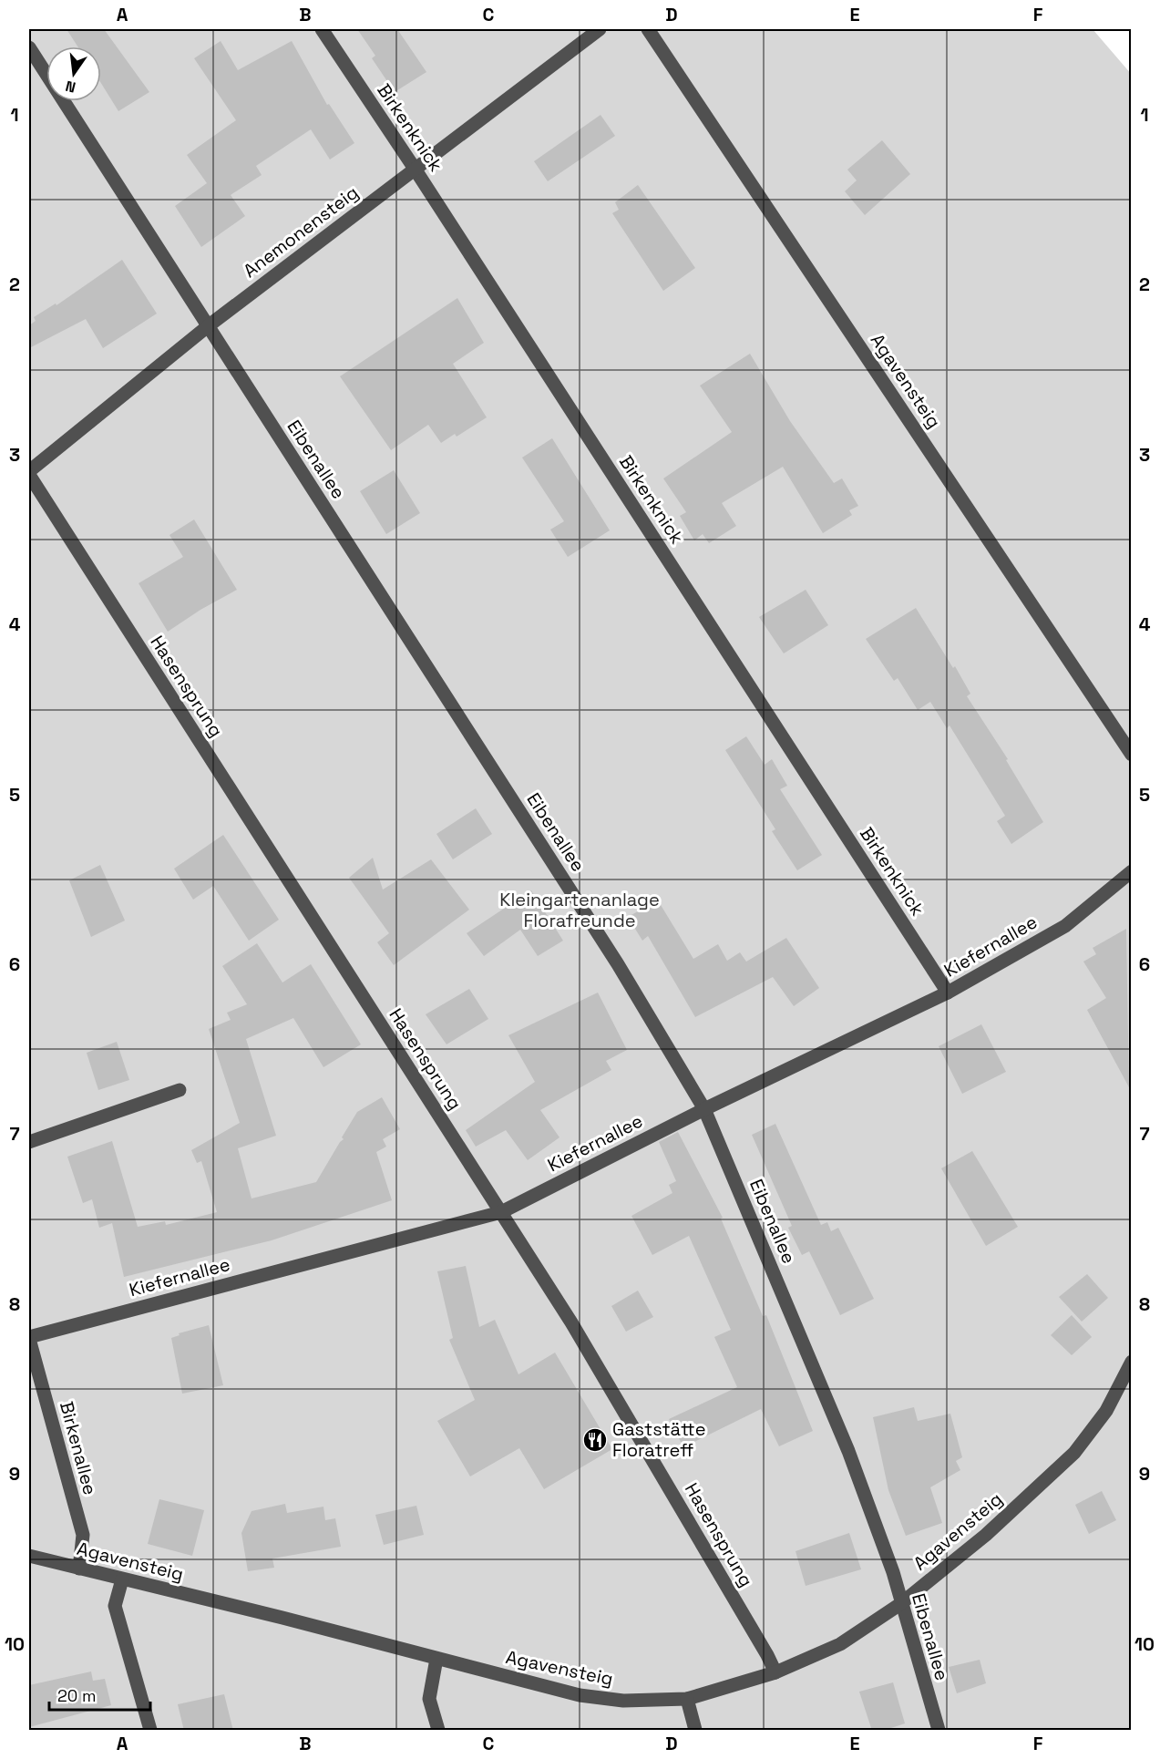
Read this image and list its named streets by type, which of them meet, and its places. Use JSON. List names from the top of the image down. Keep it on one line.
{"streets":{"lane":["Birkenknick","Anemonensteig","Agavensteig","Eibenallee","Hasensprung","Kiefernallee","Birkenallee"]},"crossings":[["Birkenknick","Anemonensteig"],["Birkenknick","Kiefernallee"],["Anemonensteig","Eibenallee"],["Agavensteig","Eibenallee"],["Agavensteig","Hasensprung"],["Agavensteig","Birkenallee"],["Eibenallee","Kiefernallee"],["Hasensprung","Kiefernallee"],["Kiefernallee","Birkenallee"]],"parks":["Kleingartenanlage Florafreunde"],"places":{"restaurant":["Gaststätte Floratreff"]},"scale_bar":"20 m","north":"bottom","grid":{"columns":["A","B","C","D","E","F"],"rows":["1","2","3","4","5","6","7","8","9","10"]}}
